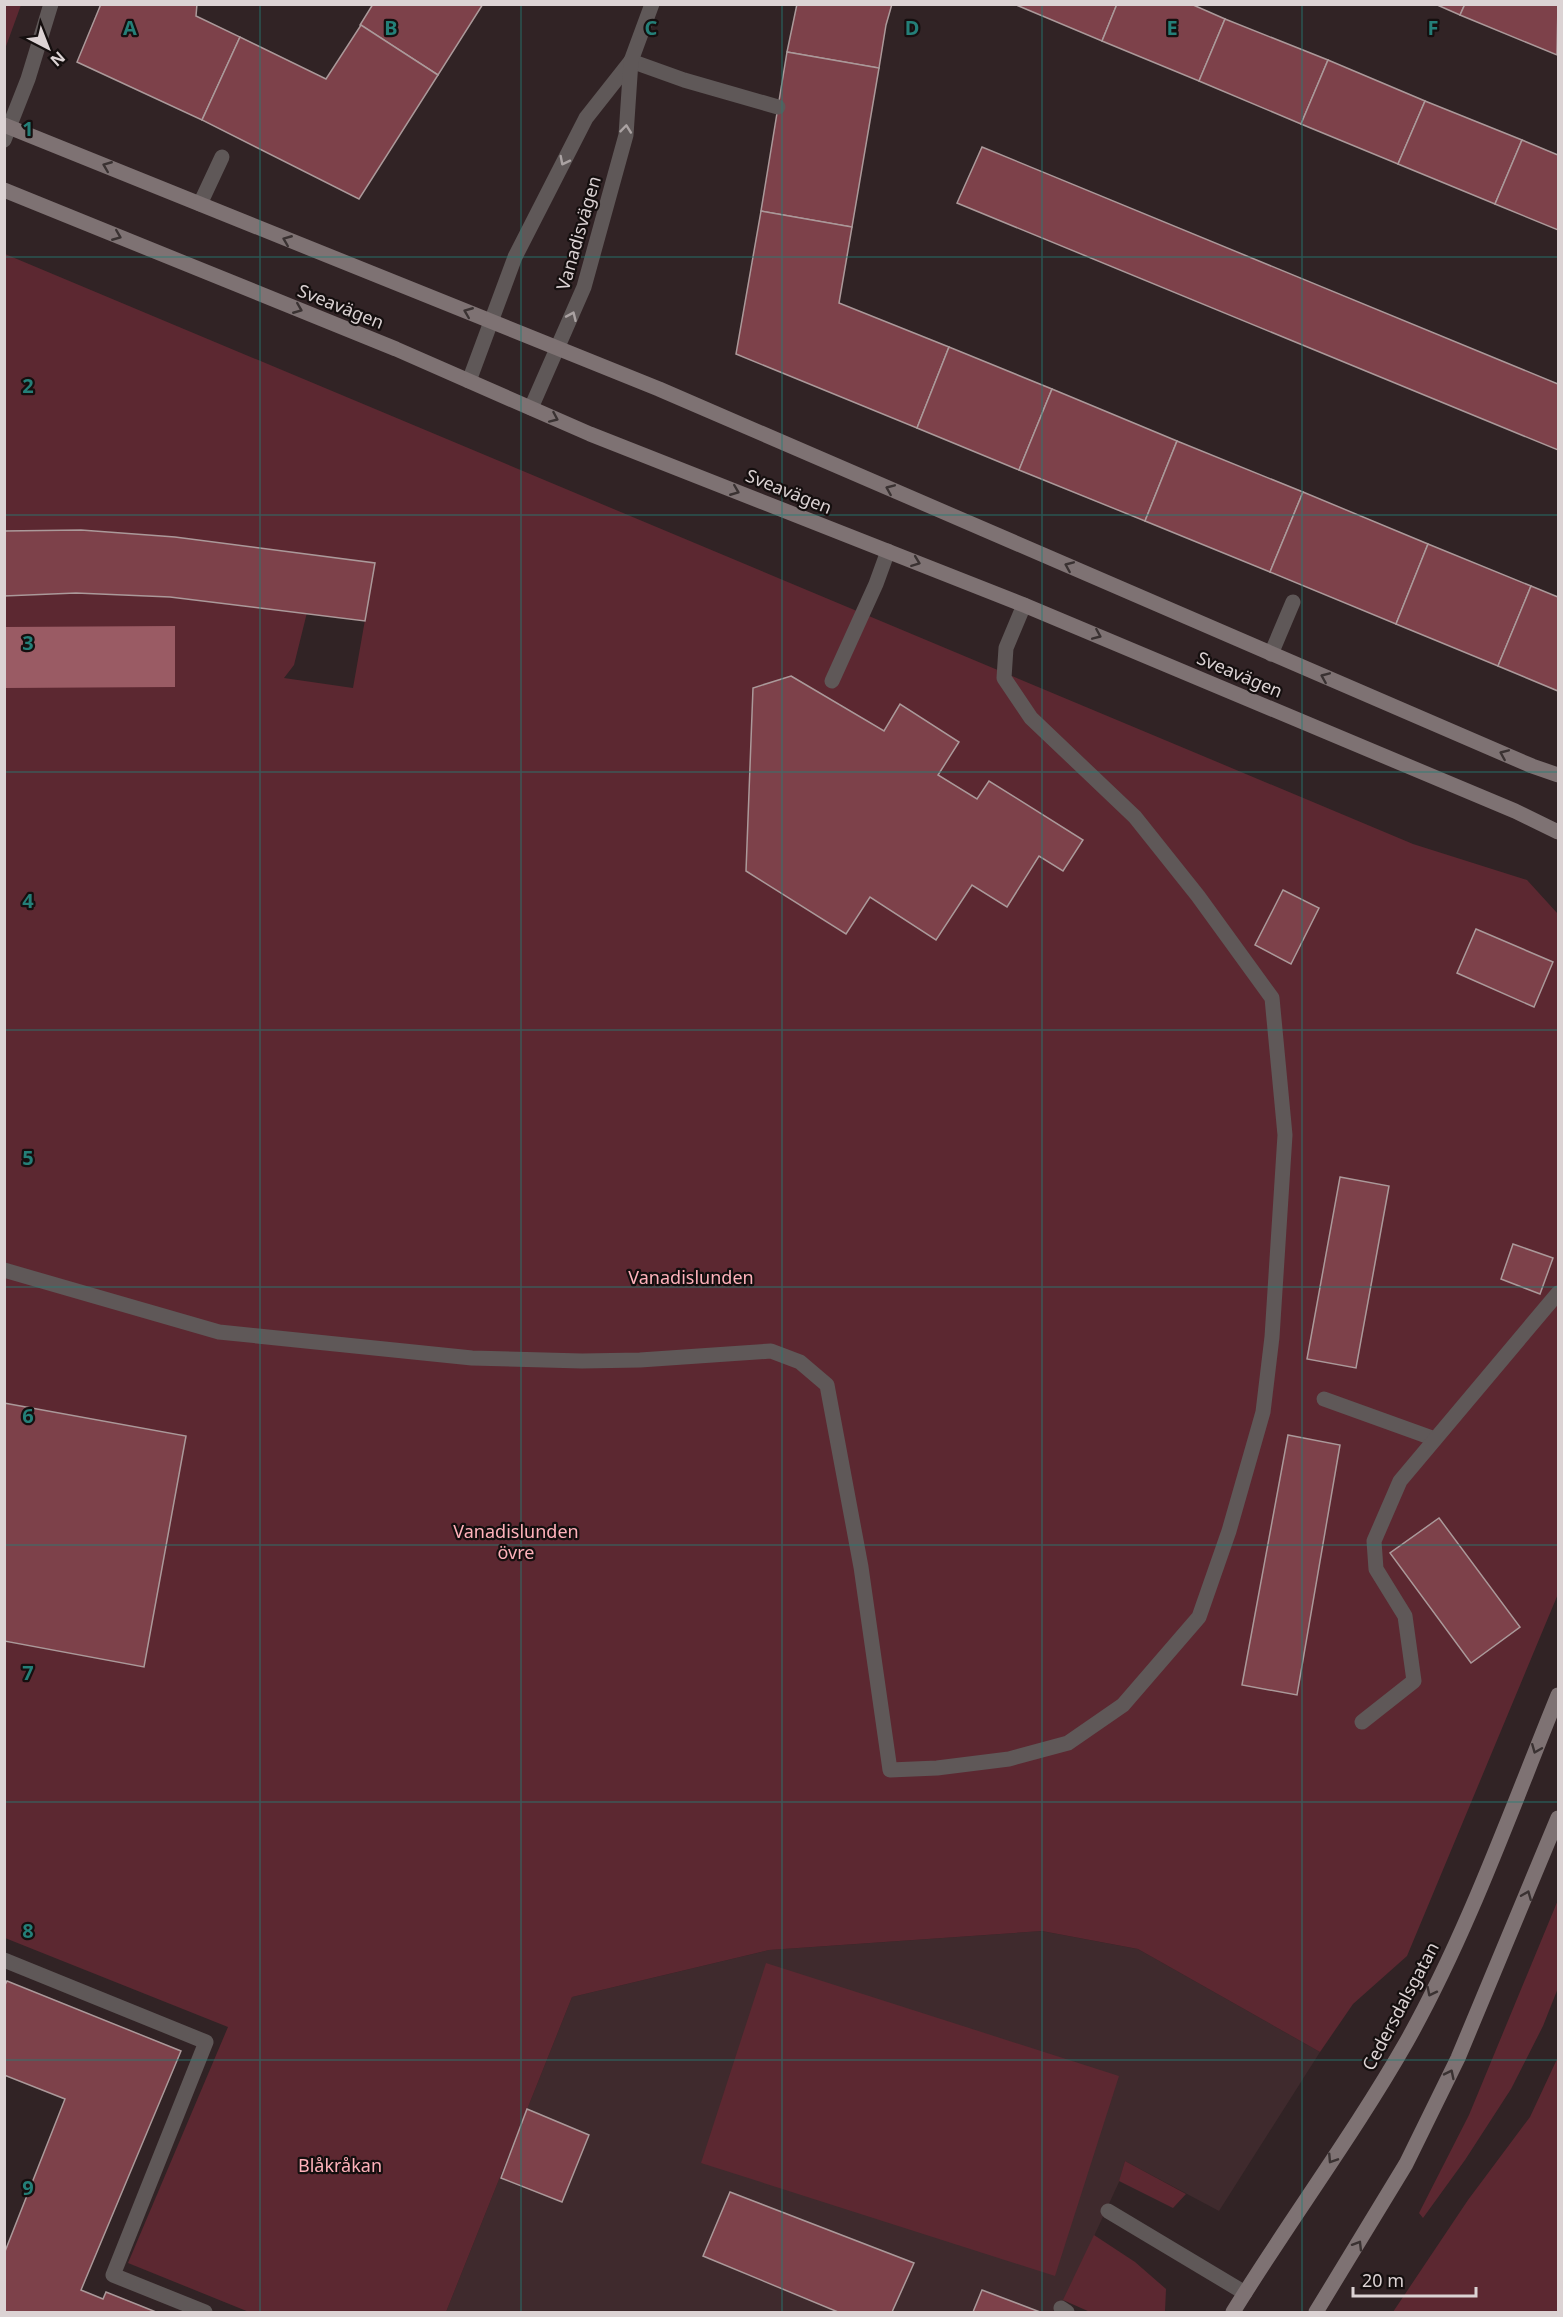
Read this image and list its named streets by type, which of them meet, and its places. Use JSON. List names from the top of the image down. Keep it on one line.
{"streets":{"main road":["Sveavägen","Cedersdalsgatan"],"street":["Vanadisvägen"]},"crossings":[["Vanadisvägen","Sveavägen"]],"parks":["Vanadislunden","Vanadislunden övre","Blåkråkan"],"scale_bar":"20 m","north":"bottom right","grid":{"columns":["A","B","C","D","E","F"],"rows":["1","2","3","4","5","6","7","8","9"]}}
